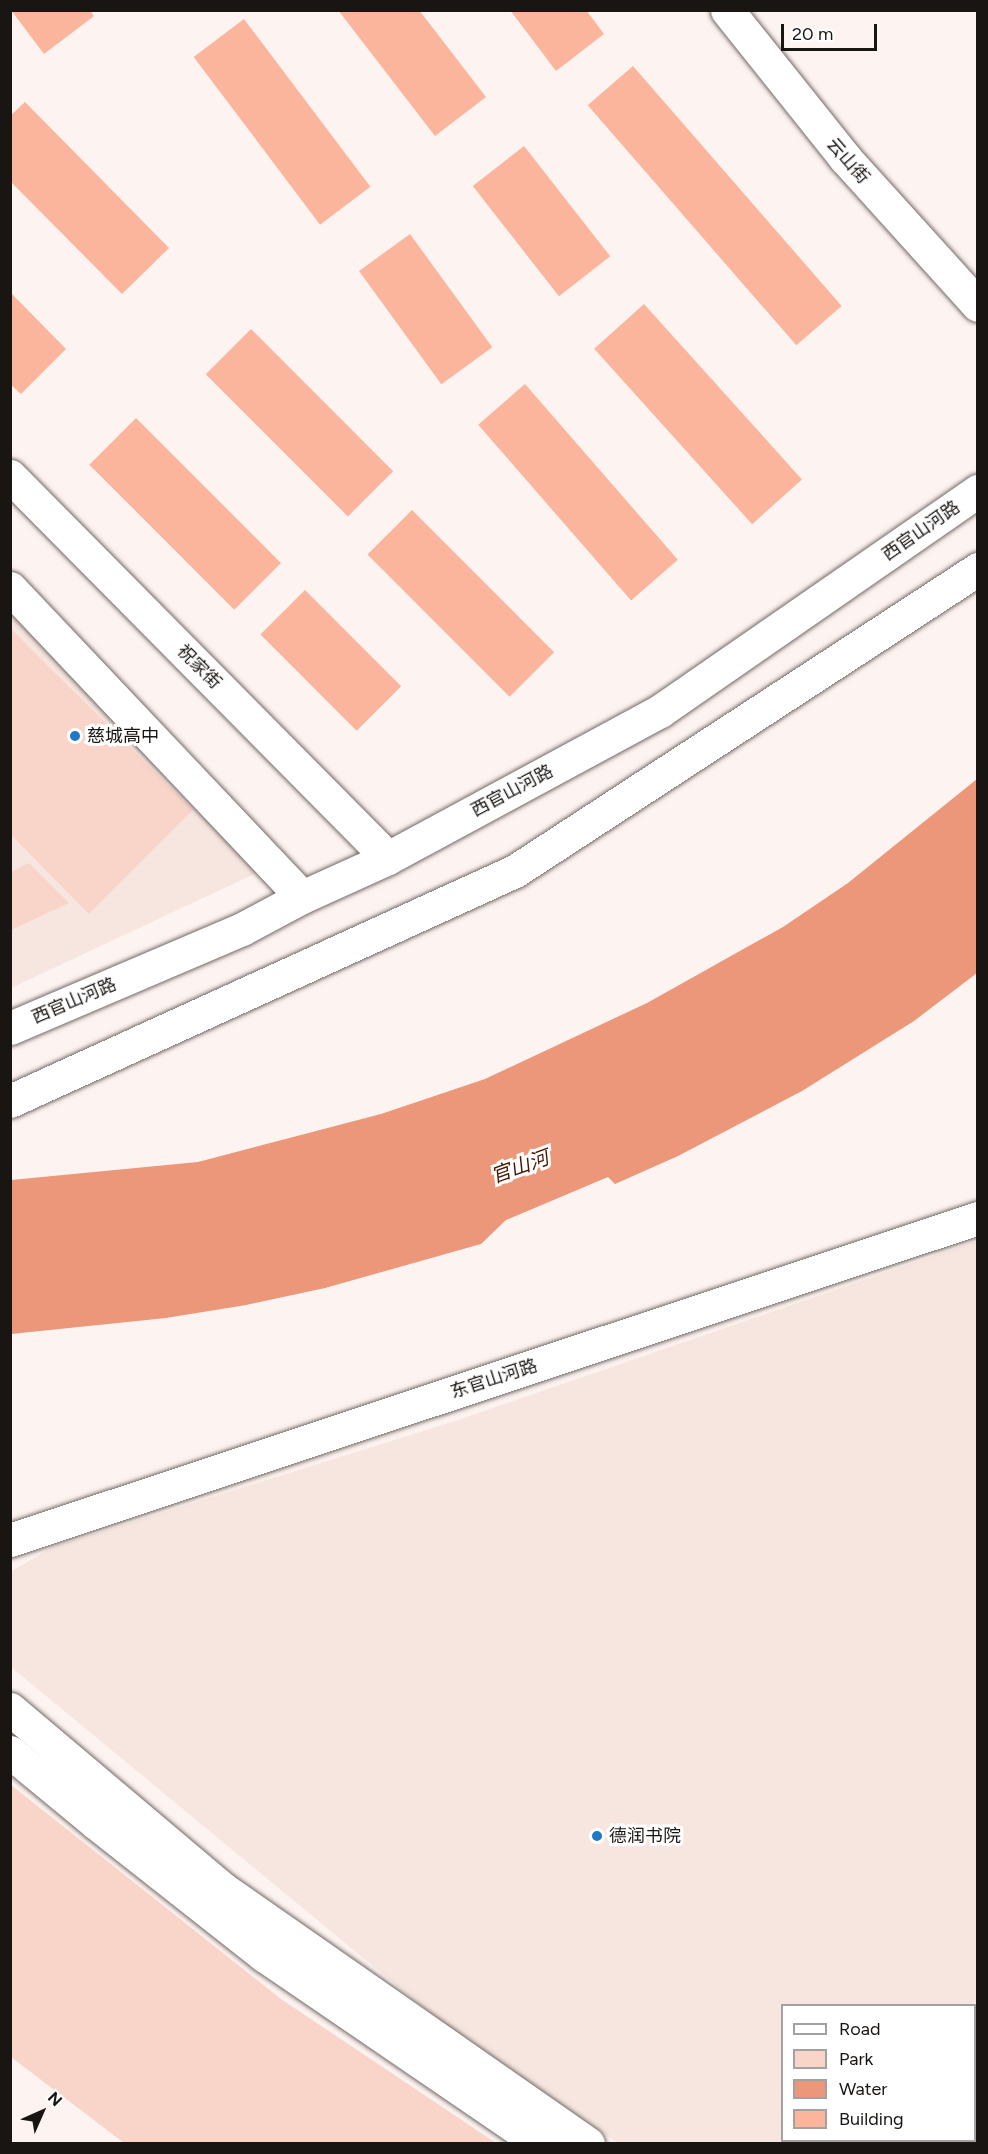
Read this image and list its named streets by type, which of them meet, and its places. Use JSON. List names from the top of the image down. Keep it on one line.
{"streets":{"street":["云山街","西官山河路","祝家街","东官山河路"]},"crossings":[["西官山河路","祝家街"]],"water":["官山河"],"places":["慈城高中","德润书院"],"legend":["Road","Park","Water","Building"],"scale_bar":"20 m","north":"top right"}
